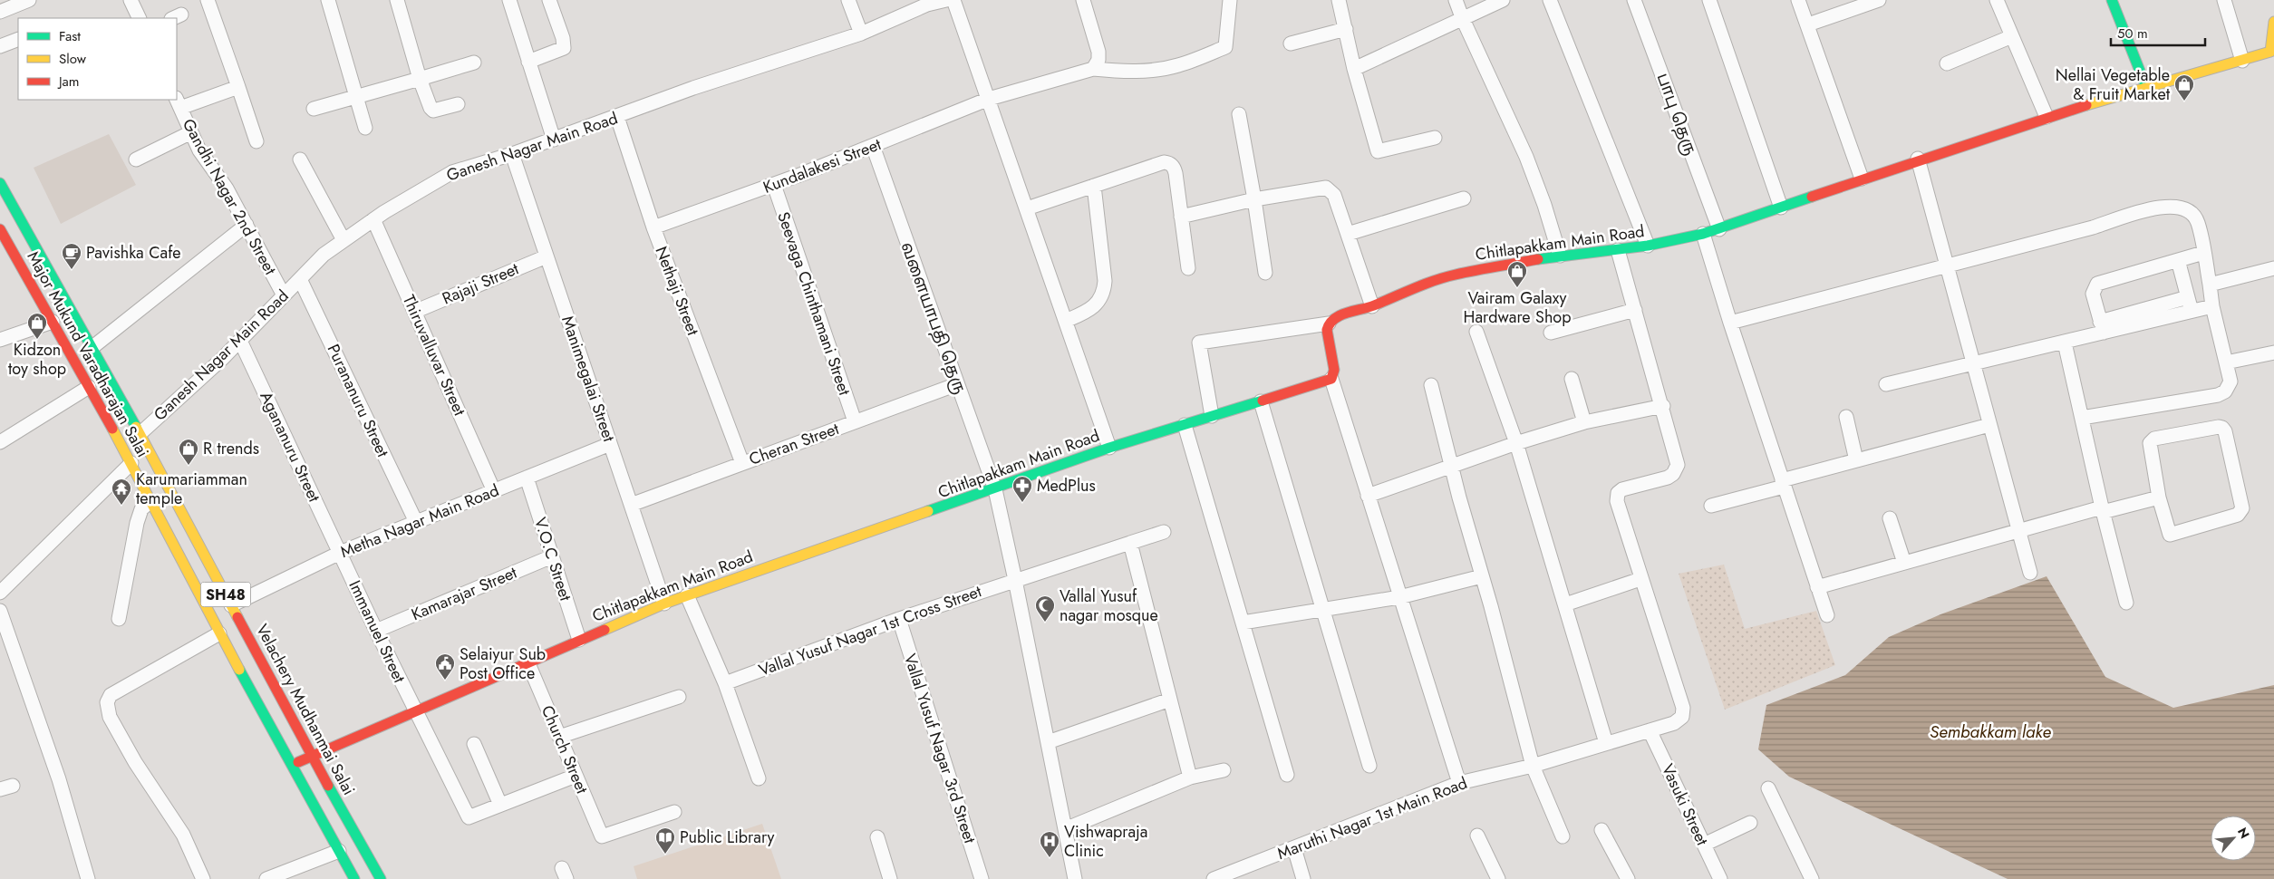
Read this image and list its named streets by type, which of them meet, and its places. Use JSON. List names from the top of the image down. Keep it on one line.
{"streets":{"street":["பாபு தெரு","Ganesh Nagar Main Road","Kundalakesi Street","Gandhi Nagar 2nd Street","Chitlapakkam Main Road","Rajaji Street","Nethaji Street","Seevaga Chinthamani Street","வளையாபதி தெரு","Major Mukund Varadharajan Salai","Thiruvalluvar Street","Manimegalai Street","Purananuru Street","Cheran Street","Agananuru Street","Metha Nagar Main Road","V.O.C Street","Kamarajar Street","SH48","Vallal Yusuf Nagar 1st Cross Street","Immanuel Street","Velachery Mudhanmai Salai","Vallal Yusuf Nagar 3rd Street","Church Street","Vasuki Street","Maruthi Nagar 1st Main Road"]},"crossings":[["பாபு தெரு","Chitlapakkam Main Road"],["Ganesh Nagar Main Road","Gandhi Nagar 2nd Street"],["Ganesh Nagar Main Road","Nethaji Street"],["Ganesh Nagar Main Road","Major Mukund Varadharajan Salai"],["Ganesh Nagar Main Road","Thiruvalluvar Street"],["Ganesh Nagar Main Road","Manimegalai Street"],["Ganesh Nagar Main Road","Purananuru Street"],["Ganesh Nagar Main Road","Agananuru Street"],["Ganesh Nagar Main Road","Velachery Mudhanmai Salai"],["Kundalakesi Street","Nethaji Street"],["Kundalakesi Street","Seevaga Chinthamani Street"],["Kundalakesi Street","வளையாபதி தெரு"],["Chitlapakkam Main Road","வளையாபதி தெரு"],["Chitlapakkam Main Road","Major Mukund Varadharajan Salai"],["Chitlapakkam Main Road","Manimegalai Street"],["Chitlapakkam Main Road","V.O.C Street"],["Chitlapakkam Main Road","SH48"],["Chitlapakkam Main Road","Immanuel Street"],["Chitlapakkam Main Road","Velachery Mudhanmai Salai"],["Chitlapakkam Main Road","Church Street"],["Rajaji Street","Thiruvalluvar Street"],["Rajaji Street","Manimegalai Street"],["Nethaji Street","Cheran Street"],["Seevaga Chinthamani Street","Cheran Street"],["வளையாபதி தெரு","Cheran Street"],["வளையாபதி தெரு","Vallal Yusuf Nagar 1st Cross Street"],["Major Mukund Varadharajan Salai","SH48"],["Major Mukund Varadharajan Salai","Velachery Mudhanmai Salai"],["Thiruvalluvar Street","Metha Nagar Main Road"],["Manimegalai Street","Cheran Street"],["Manimegalai Street","Metha Nagar Main Road"],["Purananuru Street","Metha Nagar Main Road"],["Agananuru Street","Metha Nagar Main Road"],["Agananuru Street","Immanuel Street"],["Metha Nagar Main Road","V.O.C Street"],["Metha Nagar Main Road","Immanuel Street"],["Metha Nagar Main Road","Velachery Mudhanmai Salai"],["V.O.C Street","Kamarajar Street"],["Kamarajar Street","Immanuel Street"],["Vallal Yusuf Nagar 1st Cross Street","Vallal Yusuf Nagar 3rd Street"],["Vasuki Street","Maruthi Nagar 1st Main Road"]],"water":["Sembakkam lake"],"places":{"shop":["Nellai Vegetable & Fruit Market","Vairam Galaxy Hardware Shop","Kidzon toy shop","R trends"],"cafe":["Pavishka Cafe"],"pharmacy":["MedPlus"],"temple":["Karumariamman temple"],"mosque":["Vallal Yusuf nagar mosque"],"public building":["Selaiyur Sub Post Office"],"library":["Public Library"],"hospital":["Vishwapraja Clinic"]},"legend":["Fast","Slow","Jam"],"scale_bar":"50 m","north":"top right"}
